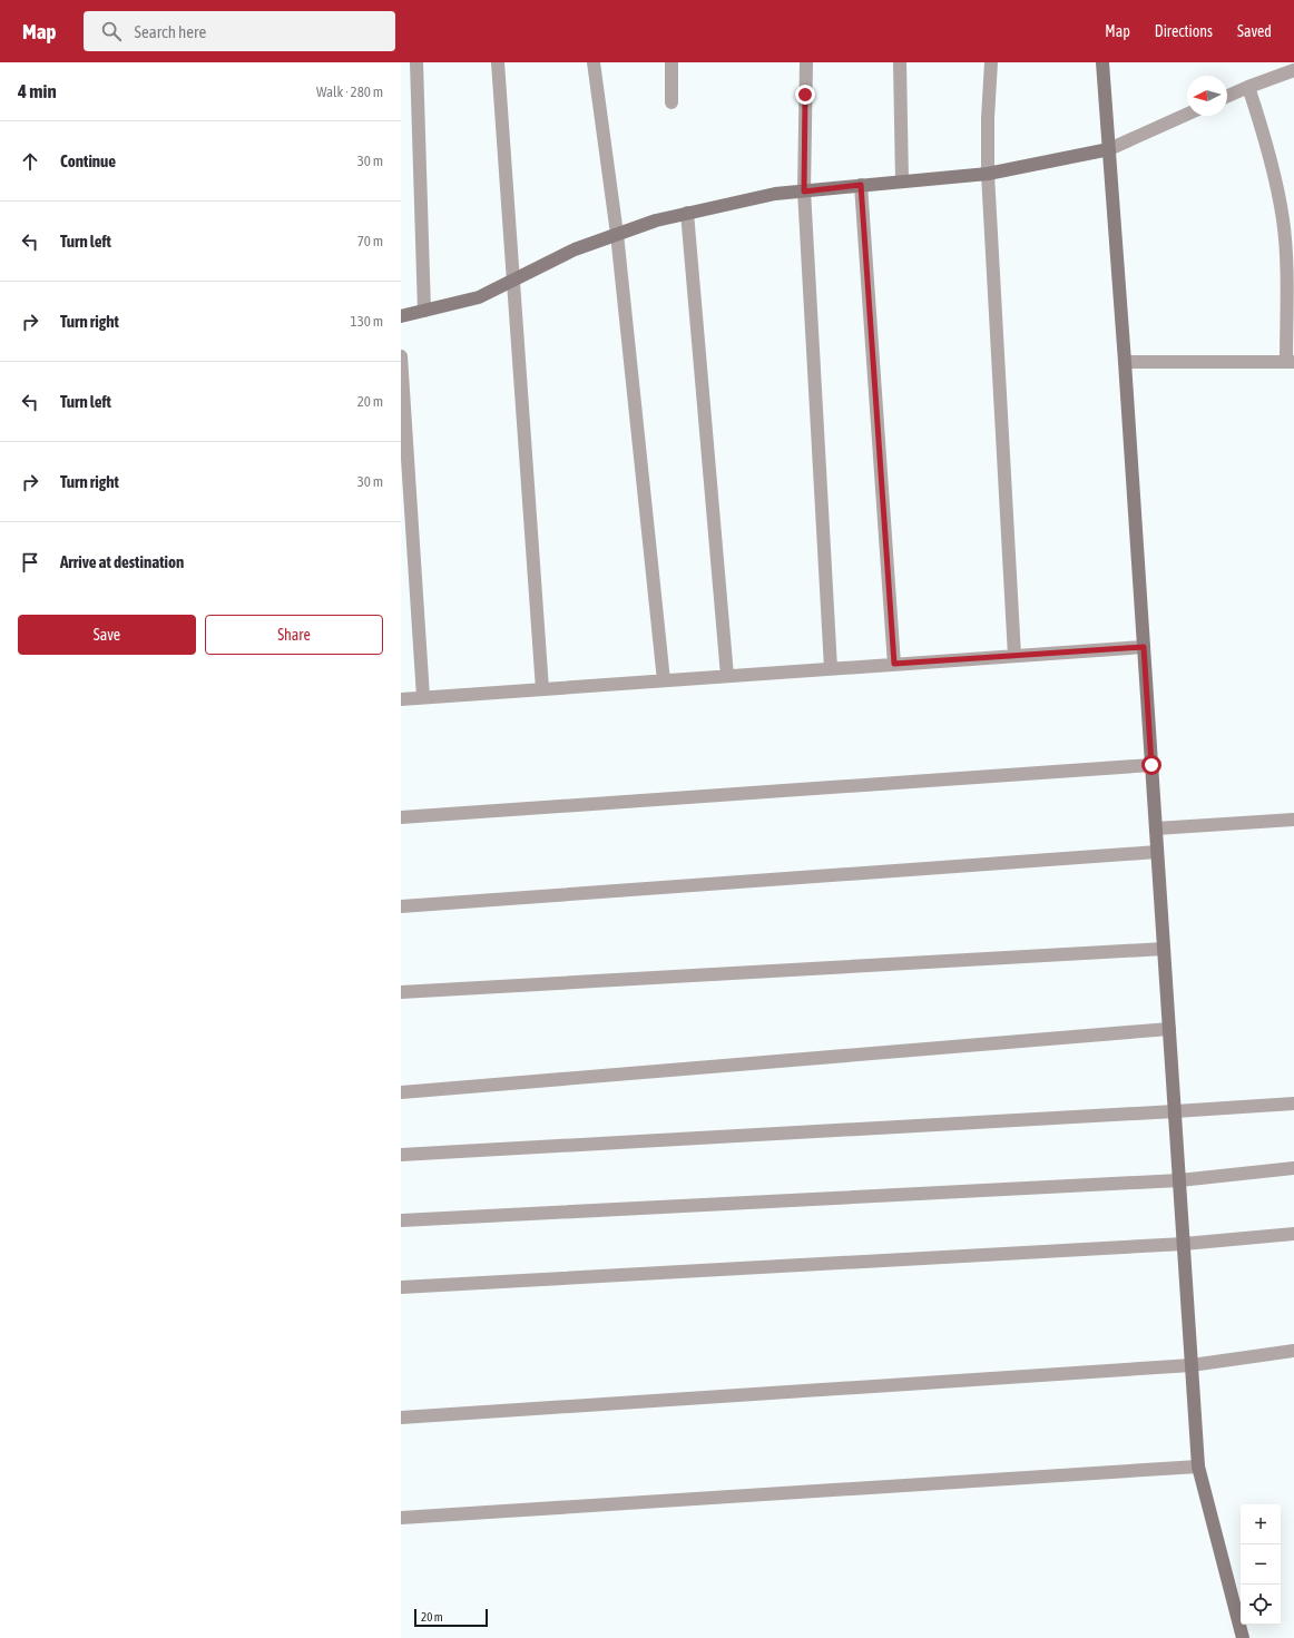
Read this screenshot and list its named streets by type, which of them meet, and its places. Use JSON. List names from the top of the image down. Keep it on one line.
{"scale_bar":"20 m","north":"left","page":{"header":"Map","search":"Search here","nav":["Map","Directions","Saved"],"heading":["4 min","Walk · 280 m"],"list":[["Continue","30 m"],["Turn left","70 m"],["Turn right","130 m"],["Turn left","20 m"],["Turn right","30 m"],"Arrive at destination"],"buttons":["Save","Share"],"map_buttons":["+","−"],"scale":"20 m"}}
